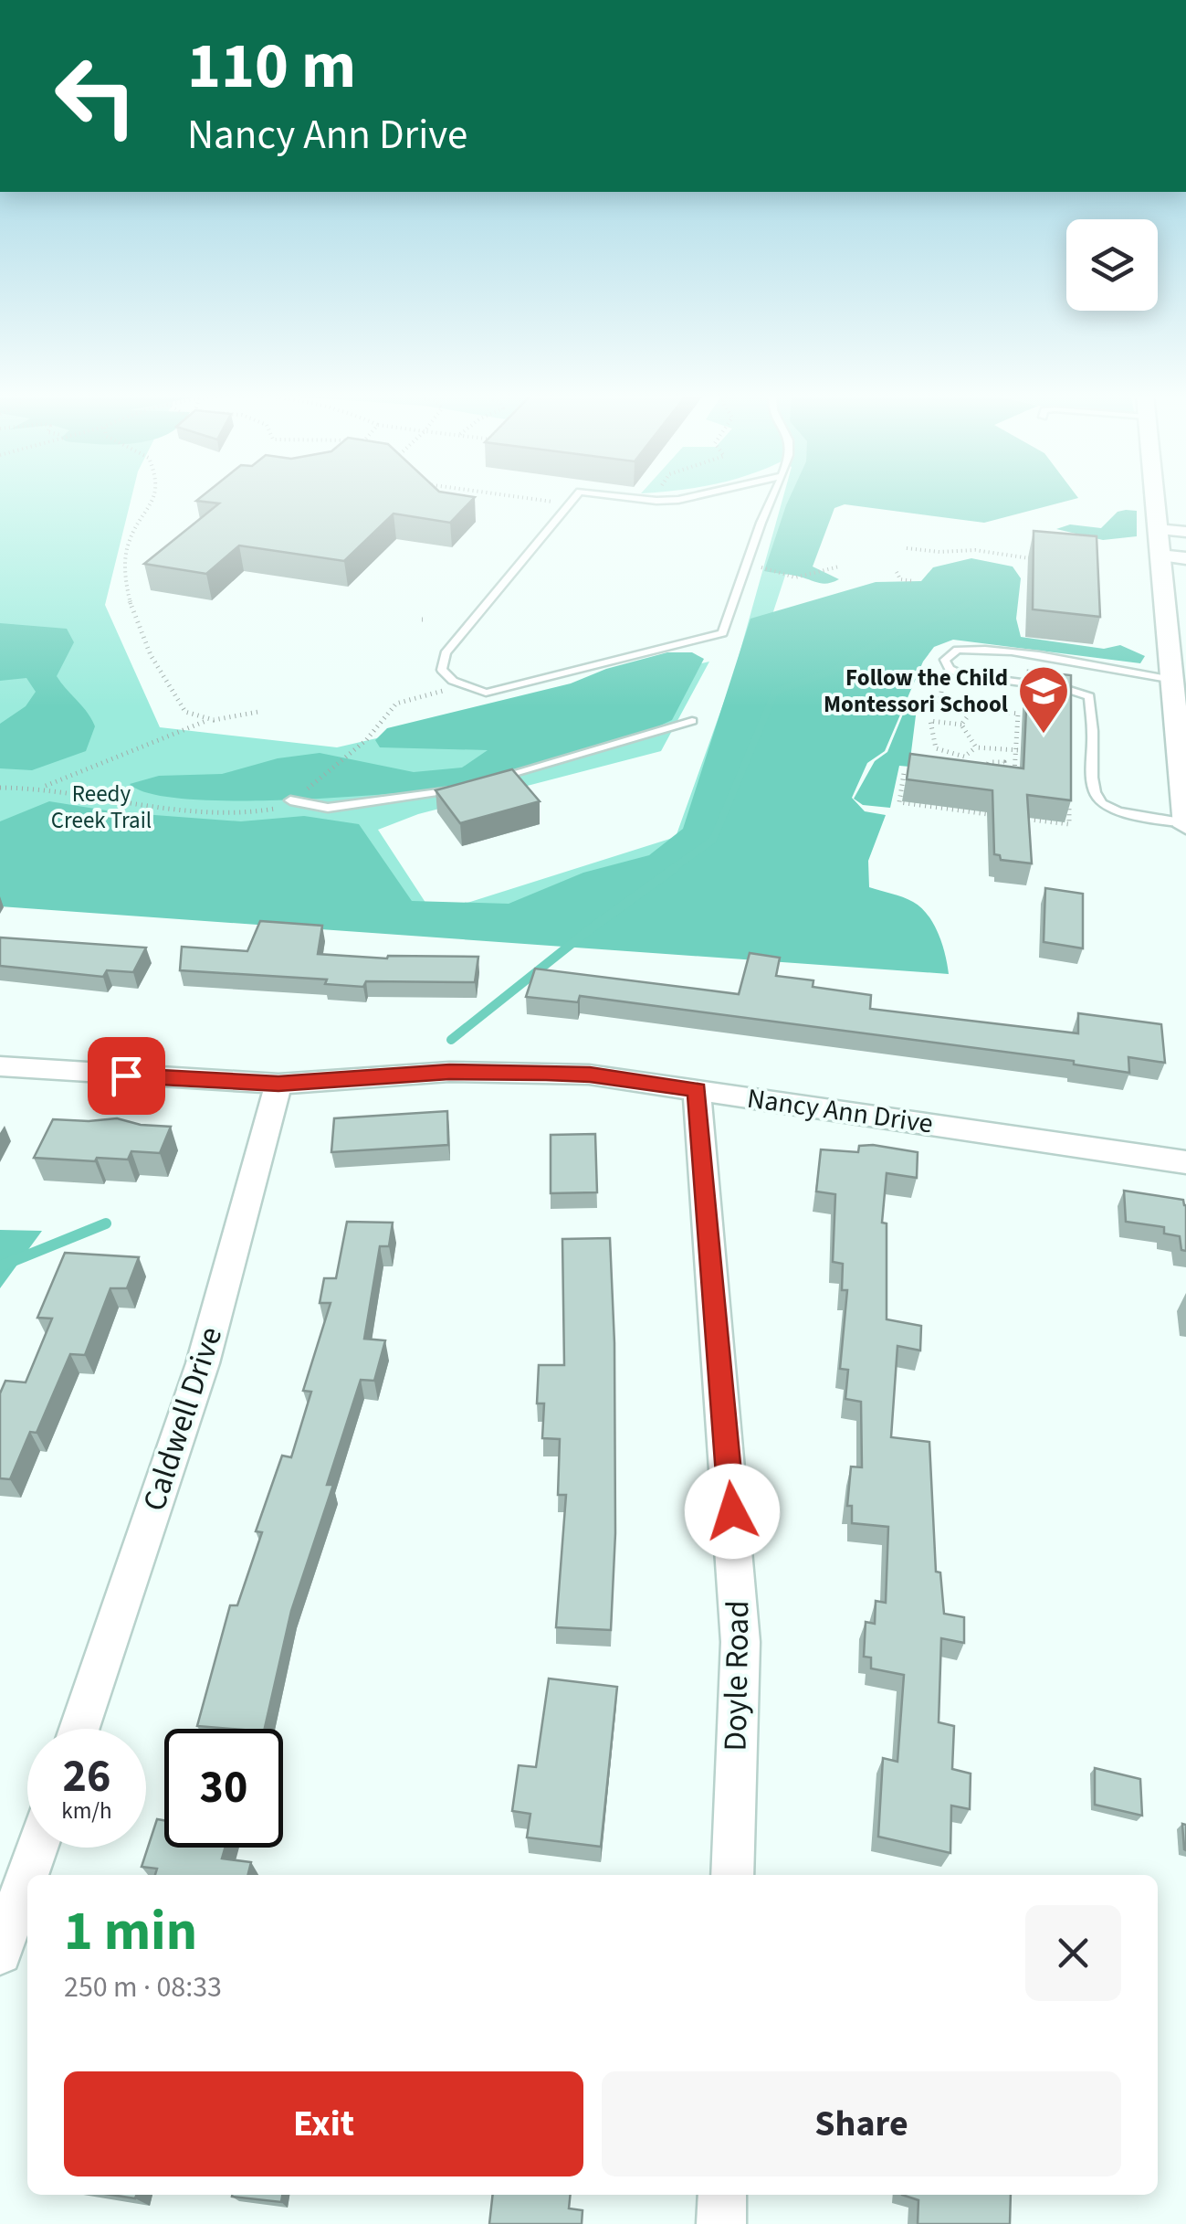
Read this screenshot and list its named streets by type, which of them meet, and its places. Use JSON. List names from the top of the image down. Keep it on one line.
{"streets":{"street":["Nancy Ann Drive","Caldwell Drive","Doyle Road"]},"crossings":[["Nancy Ann Drive","Caldwell Drive"],["Nancy Ann Drive","Doyle Road"]],"parks":["Reedy Creek Trail"],"places":{"school or university":["Follow the Child Montessori School"]},"page":{"turn":["110 m","Nancy Ann Drive"],"speed":"26 km/h","limit":"30","heading":["1 min","250 m · 08:33"],"buttons":["Exit","Share"]}}
